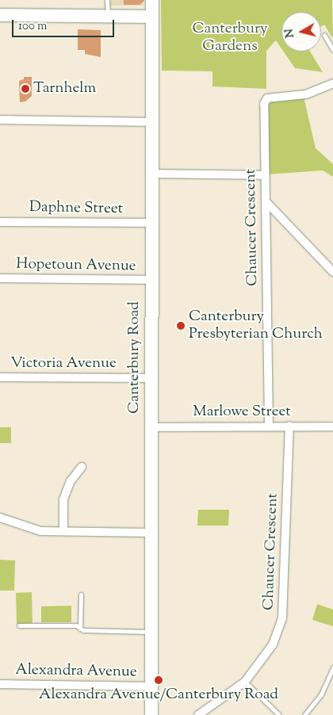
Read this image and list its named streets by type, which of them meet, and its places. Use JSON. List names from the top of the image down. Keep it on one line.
{"streets":{"main road":["Canterbury Road"],"street":["Daphne Street","Chaucer Crescent","Hopetoun Avenue","Victoria Avenue","Marlowe Street","Alexandra Avenue"]},"crossings":[["Daphne Street","Canterbury Road"],["Chaucer Crescent","Marlowe Street"],["Hopetoun Avenue","Canterbury Road"],["Canterbury Road","Victoria Avenue"],["Canterbury Road","Marlowe Street"],["Canterbury Road","Alexandra Avenue"]],"parks":["Canterbury Gardens"],"places":["Tarnhelm","Canterbury Presbyterian Church","Alexandra Avenue/Canterbury Road"],"scale_bar":"100 m","north":"left"}
